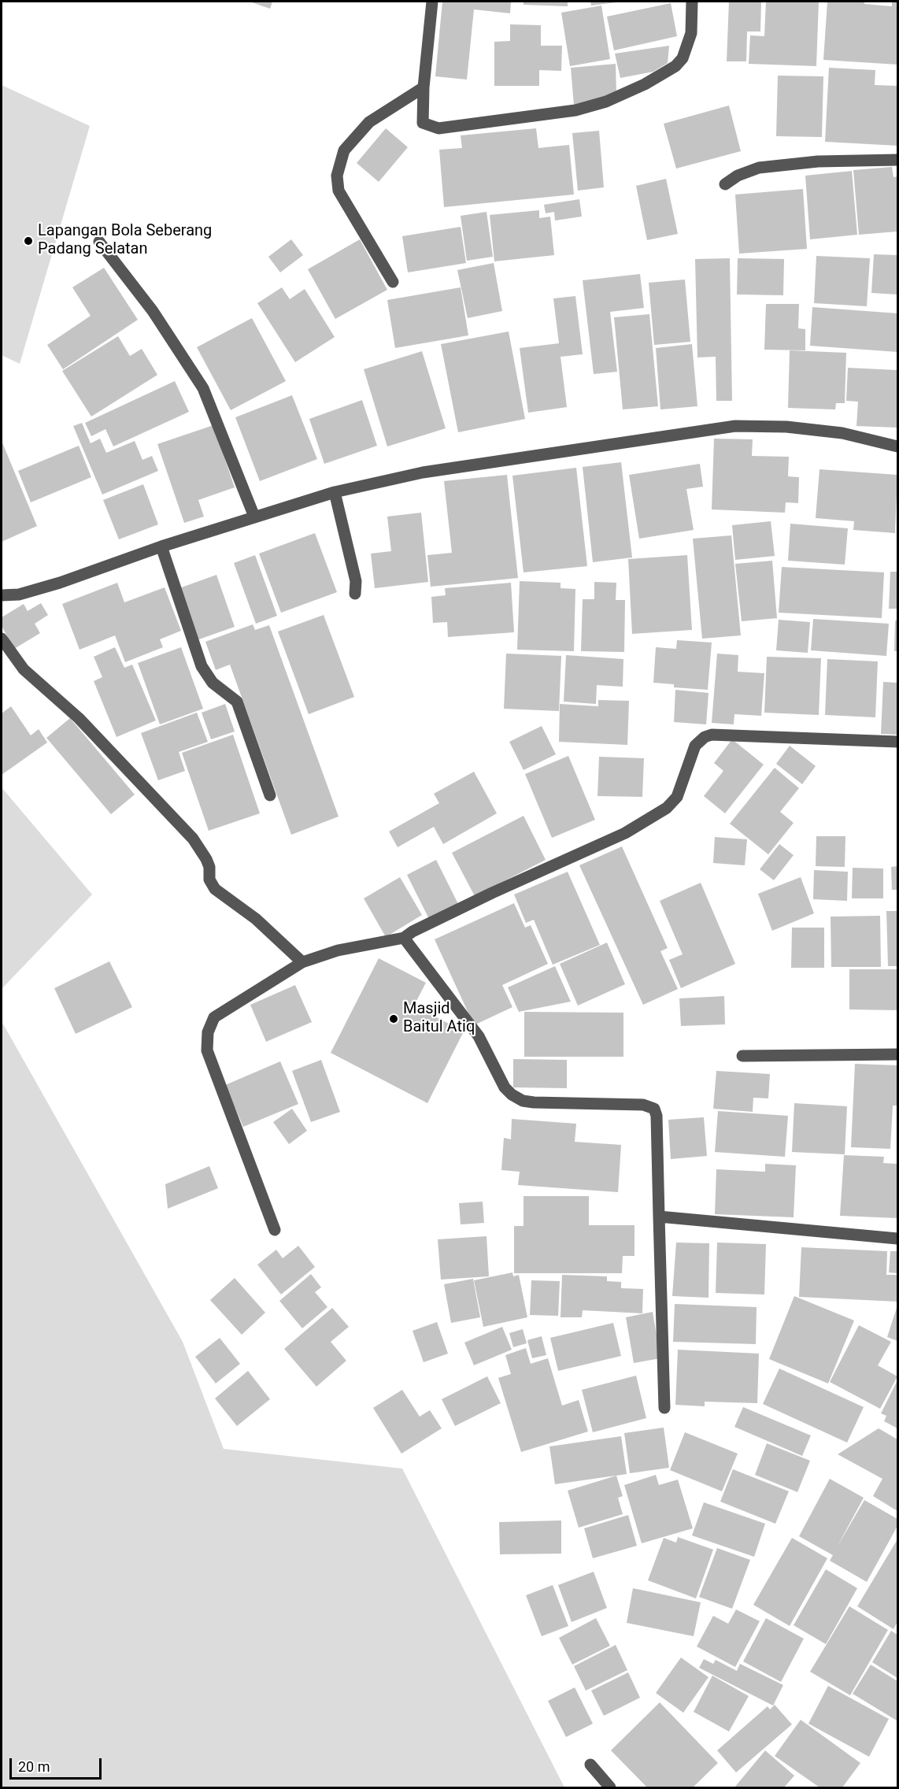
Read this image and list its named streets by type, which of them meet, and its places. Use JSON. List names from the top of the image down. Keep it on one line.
{"places":["Lapangan Bola Seberang Padang Selatan","Masjid Baitul Atiq"],"scale_bar":"20 m"}
